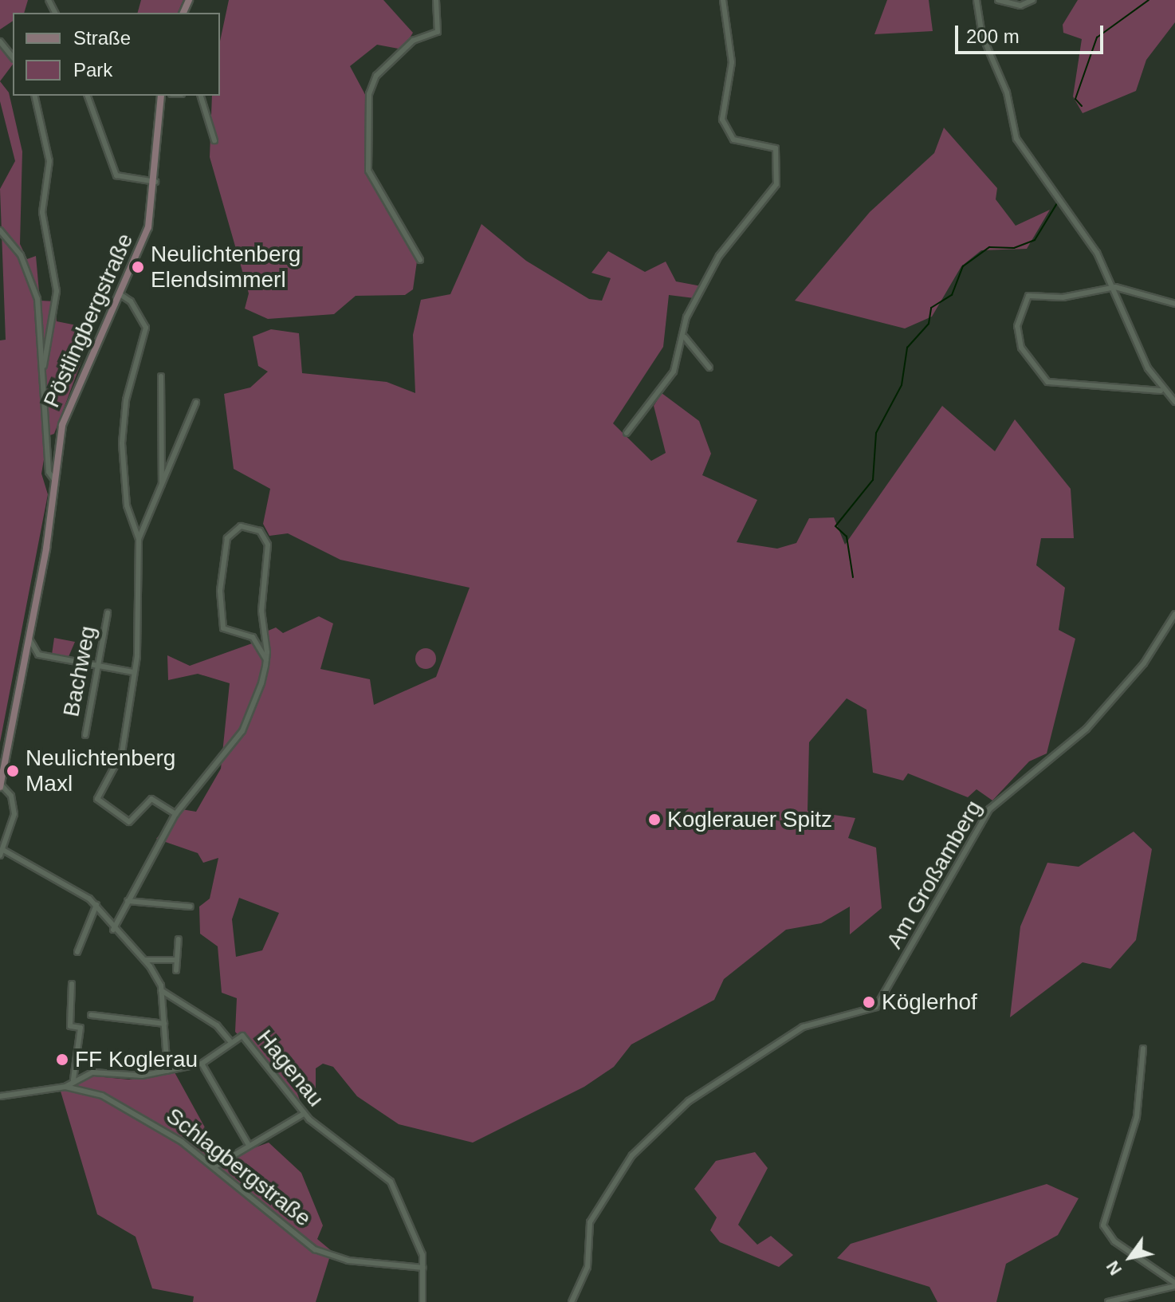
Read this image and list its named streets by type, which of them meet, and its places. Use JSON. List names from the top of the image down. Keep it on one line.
{"streets":{"main road":["Pöstlingbergstraße"],"street":["Bachweg","Am Großamberg","Hagenau","Schlagbergstraße"]},"crossings":[["Hagenau","Schlagbergstraße"]],"places":["Neulichtenberg Elendsimmerl","Neulichtenberg Maxl","Koglerauer Spitz","Köglerhof","FF Koglerau"],"legend":["Straße","Park"],"scale_bar":"200 m","north":"bottom left"}
